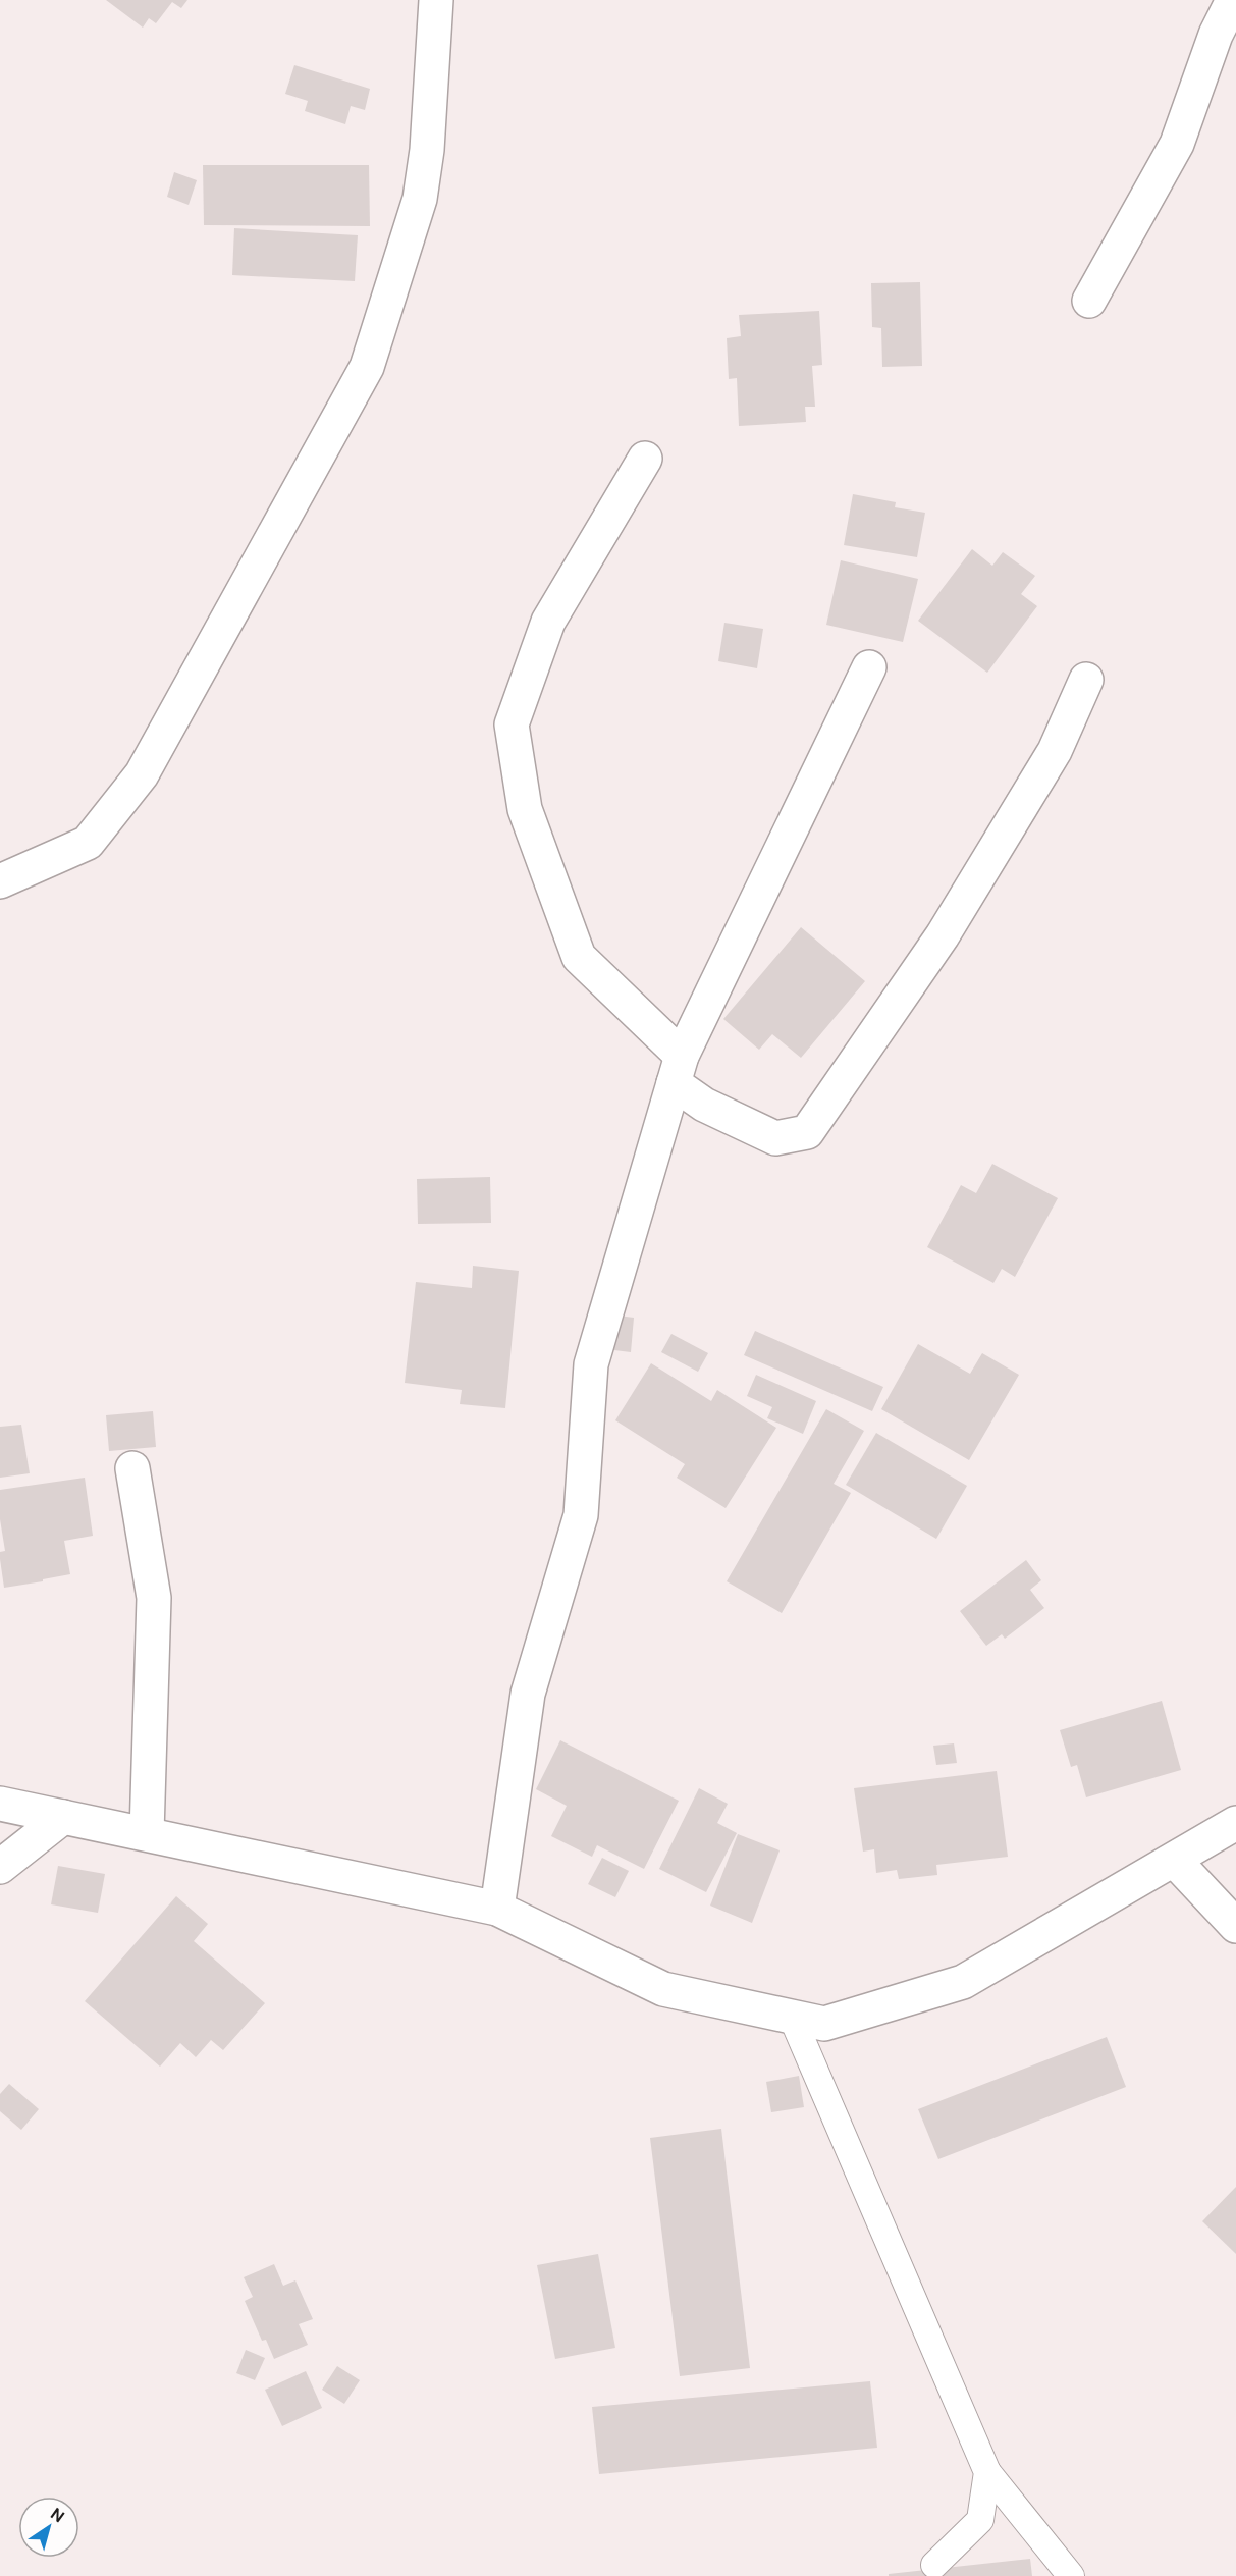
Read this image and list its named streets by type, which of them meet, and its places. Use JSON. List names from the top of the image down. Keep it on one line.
{"north":"top right"}
